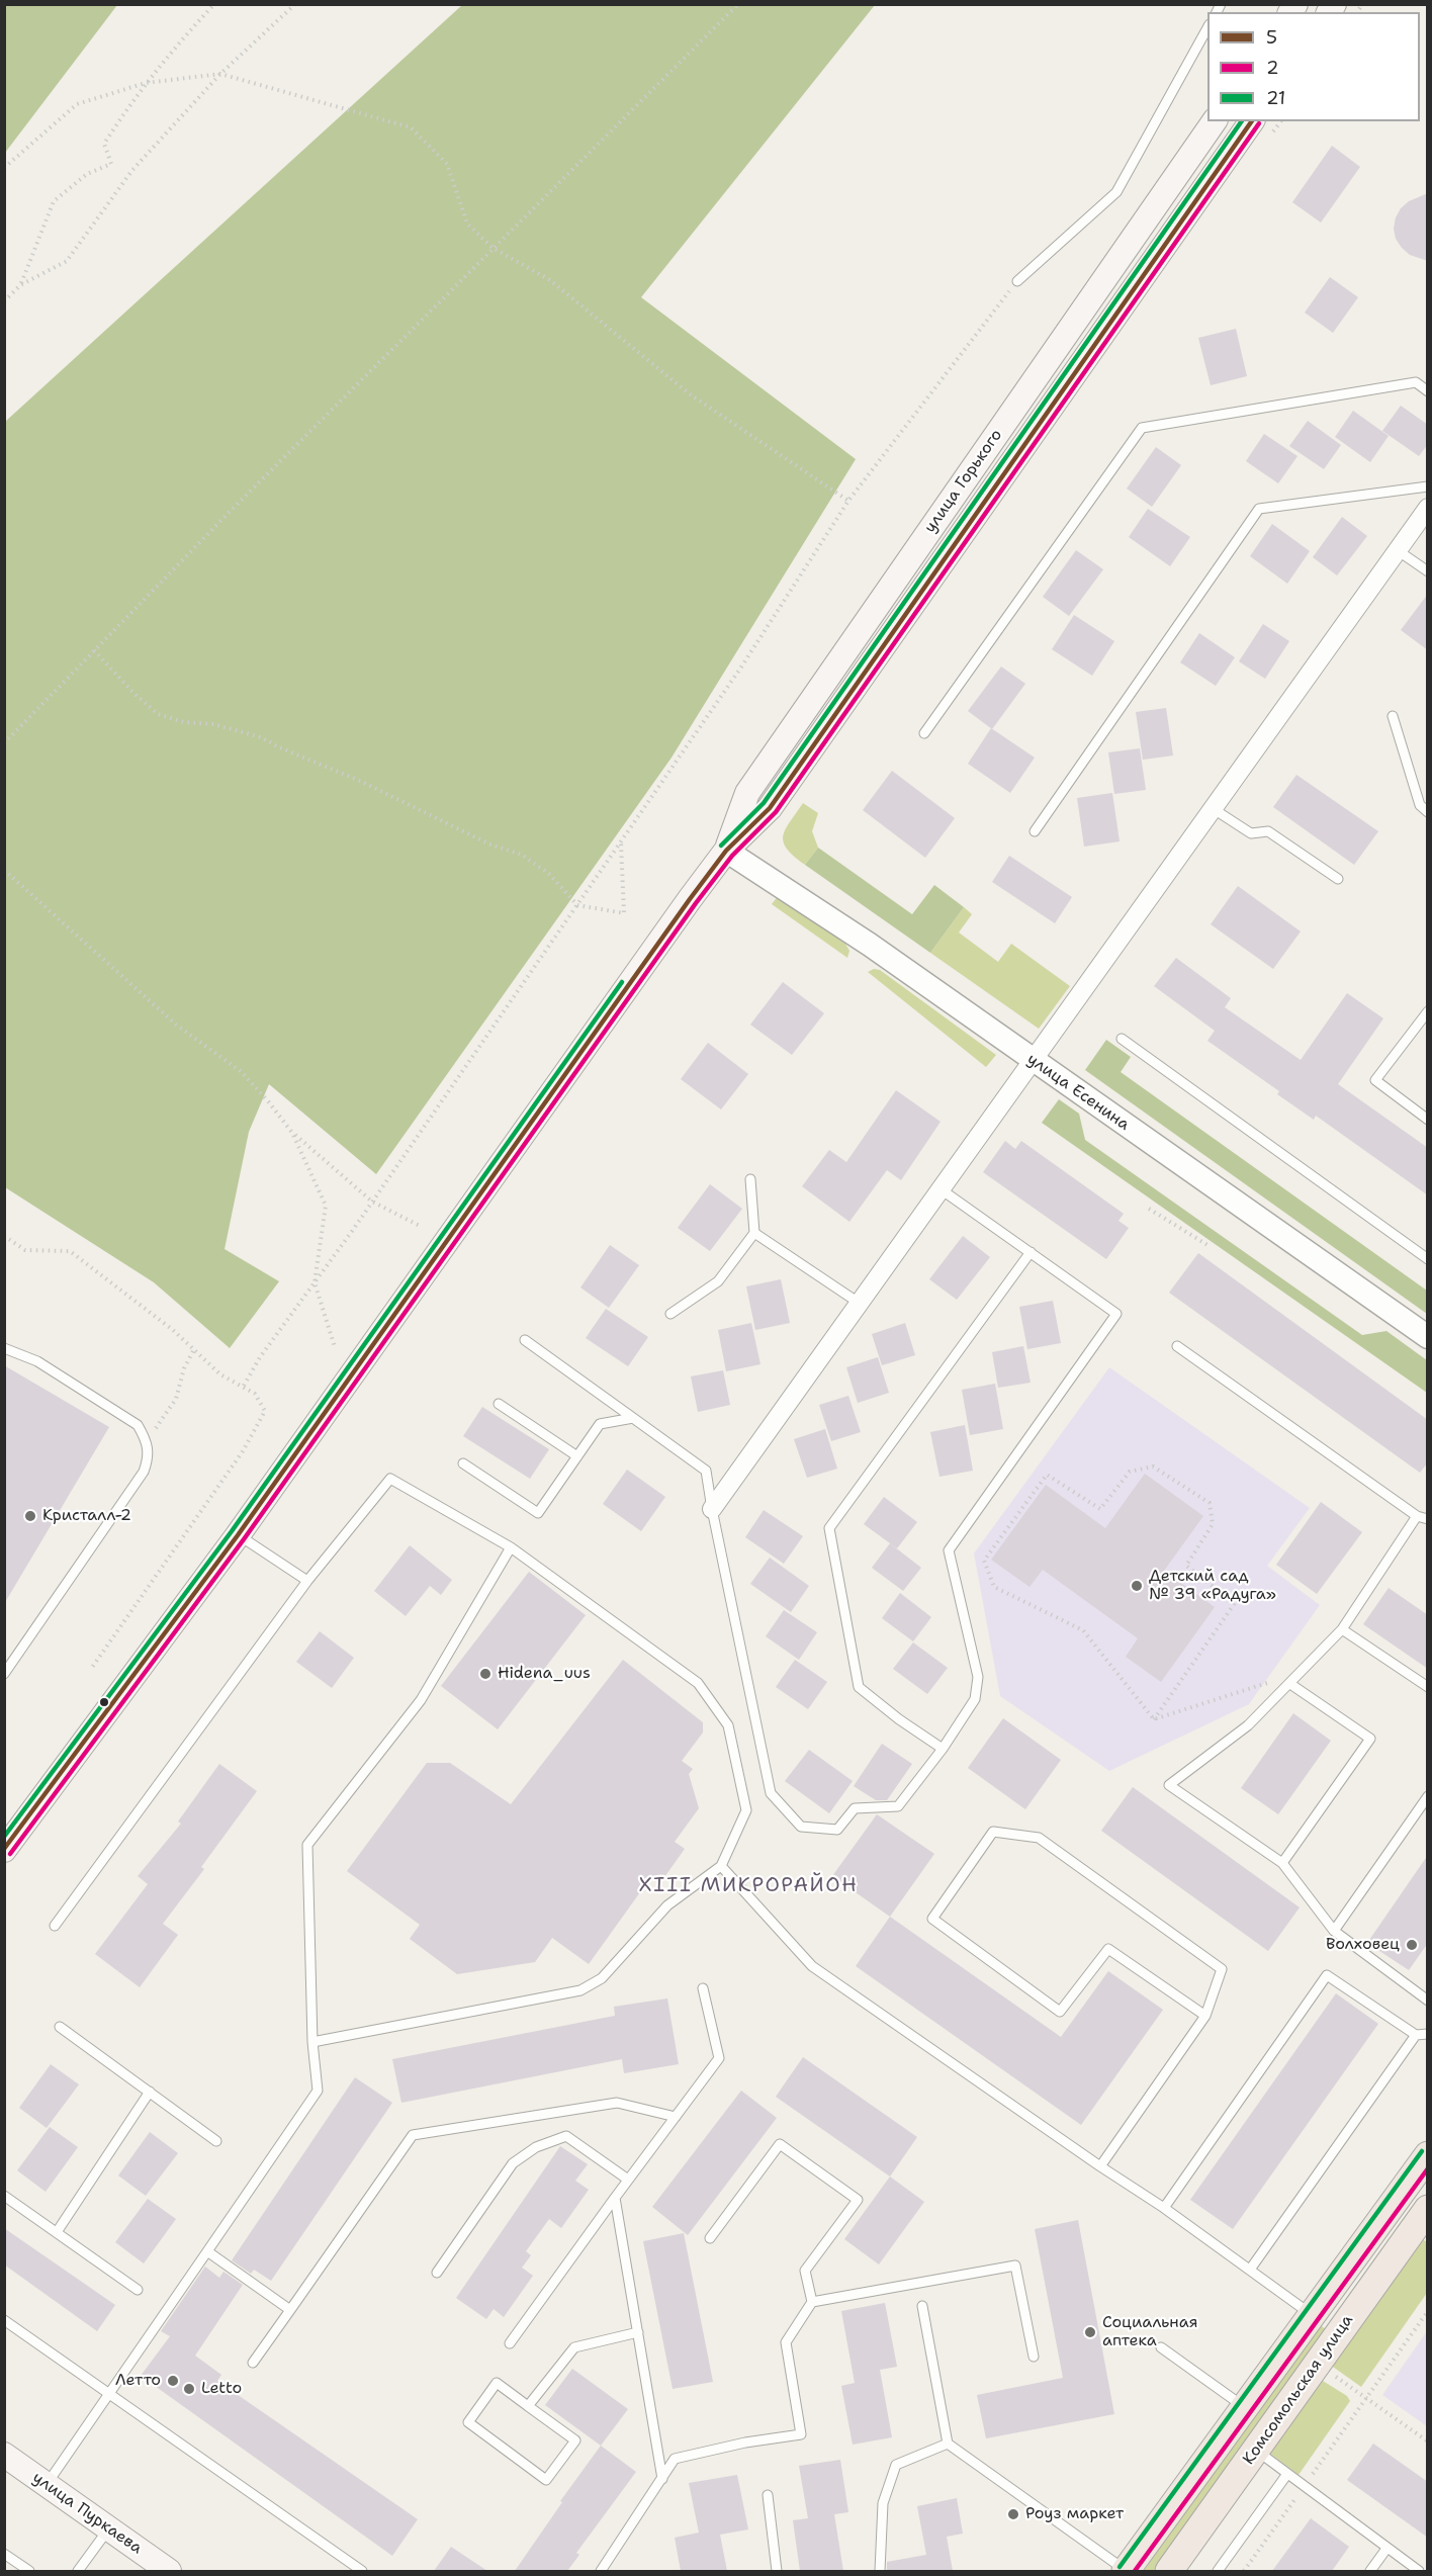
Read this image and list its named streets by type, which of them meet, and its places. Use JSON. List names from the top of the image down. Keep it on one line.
{"streets":{"main road":["улица Горького","Комсомольская улица","улица Пуркаева"],"street":["улица Есенина"]},"crossings":[["улица Горького","улица Есенина"]],"districts":["XIII МИКРОРАЙОН"],"places":["Кристалл-2","Детский сад № 39 «Радуга»","Hidena_uus","Волховец","Социальная аптека","Летто","Letto","Роуз маркет"],"lines":["transit line 5","transit line 21","transit line 2"],"legend":["5","2","21"]}
